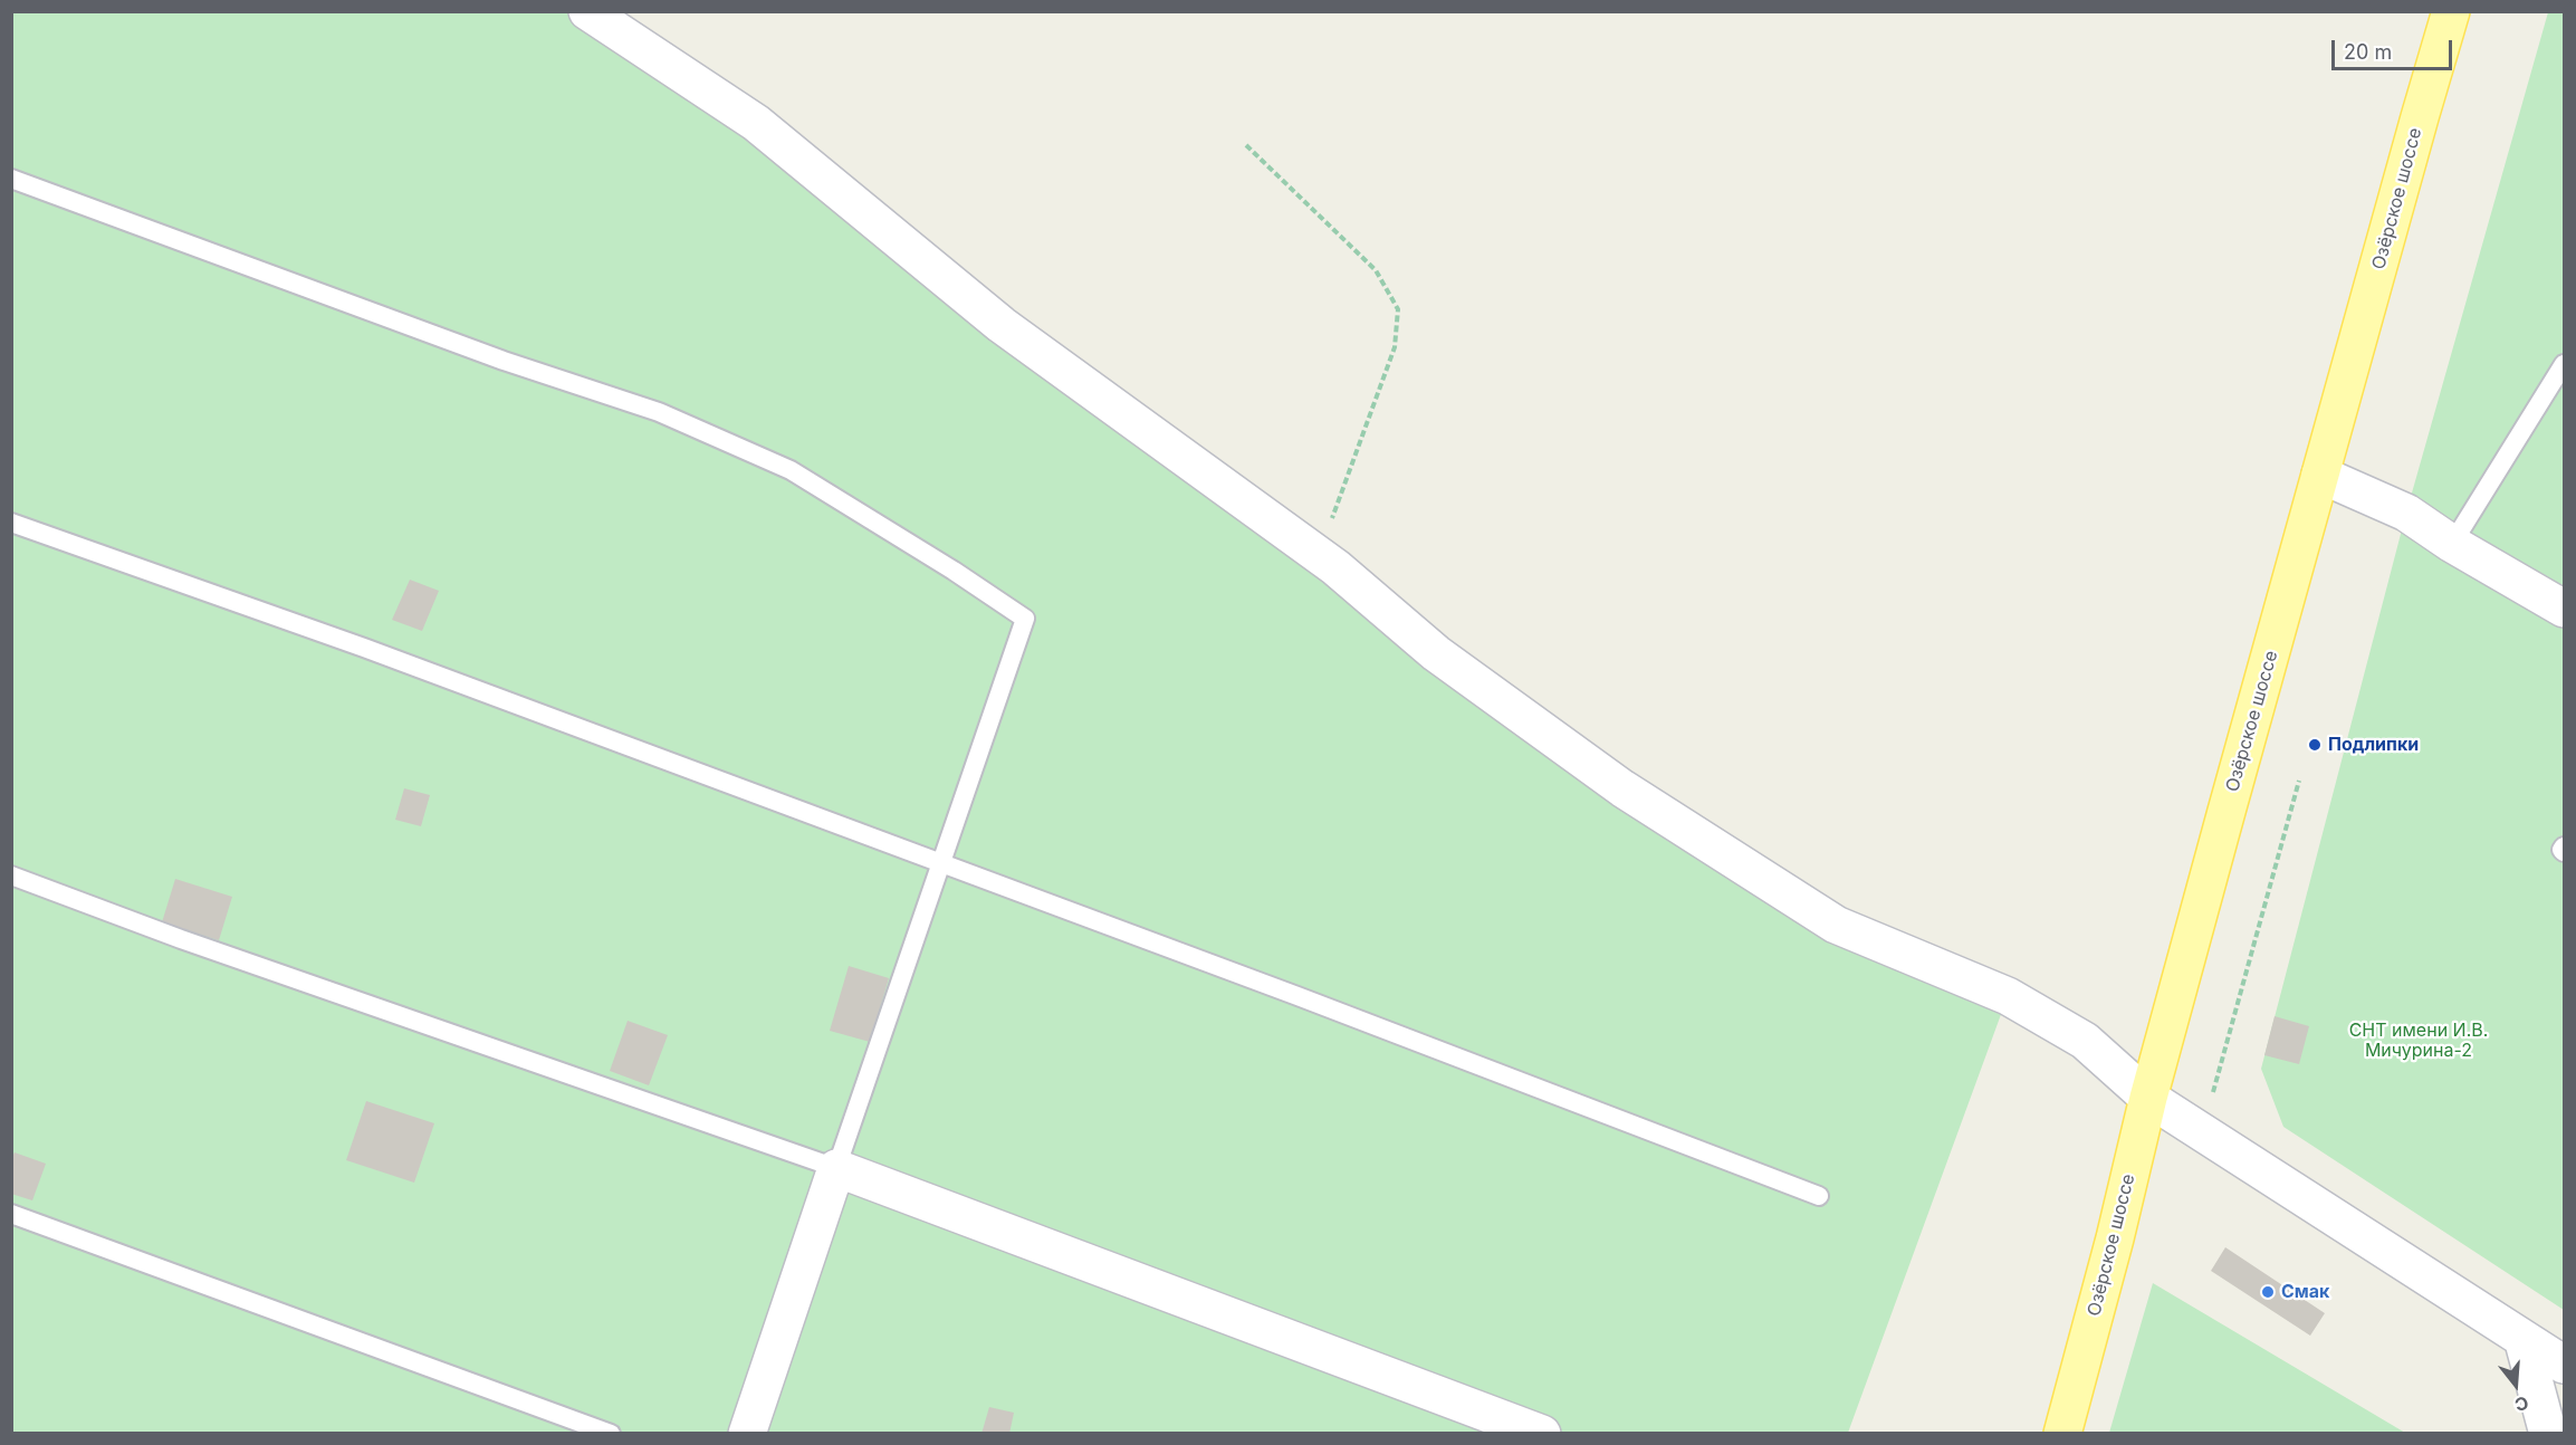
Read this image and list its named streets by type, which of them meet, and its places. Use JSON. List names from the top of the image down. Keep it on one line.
{"streets":{"main road":["Озёрское шоссе"]},"parks":["СНТ имени И.В. Мичурина-2"],"places":["Подлипки","Смак"],"scale_bar":"20 m","north":"bottom"}
